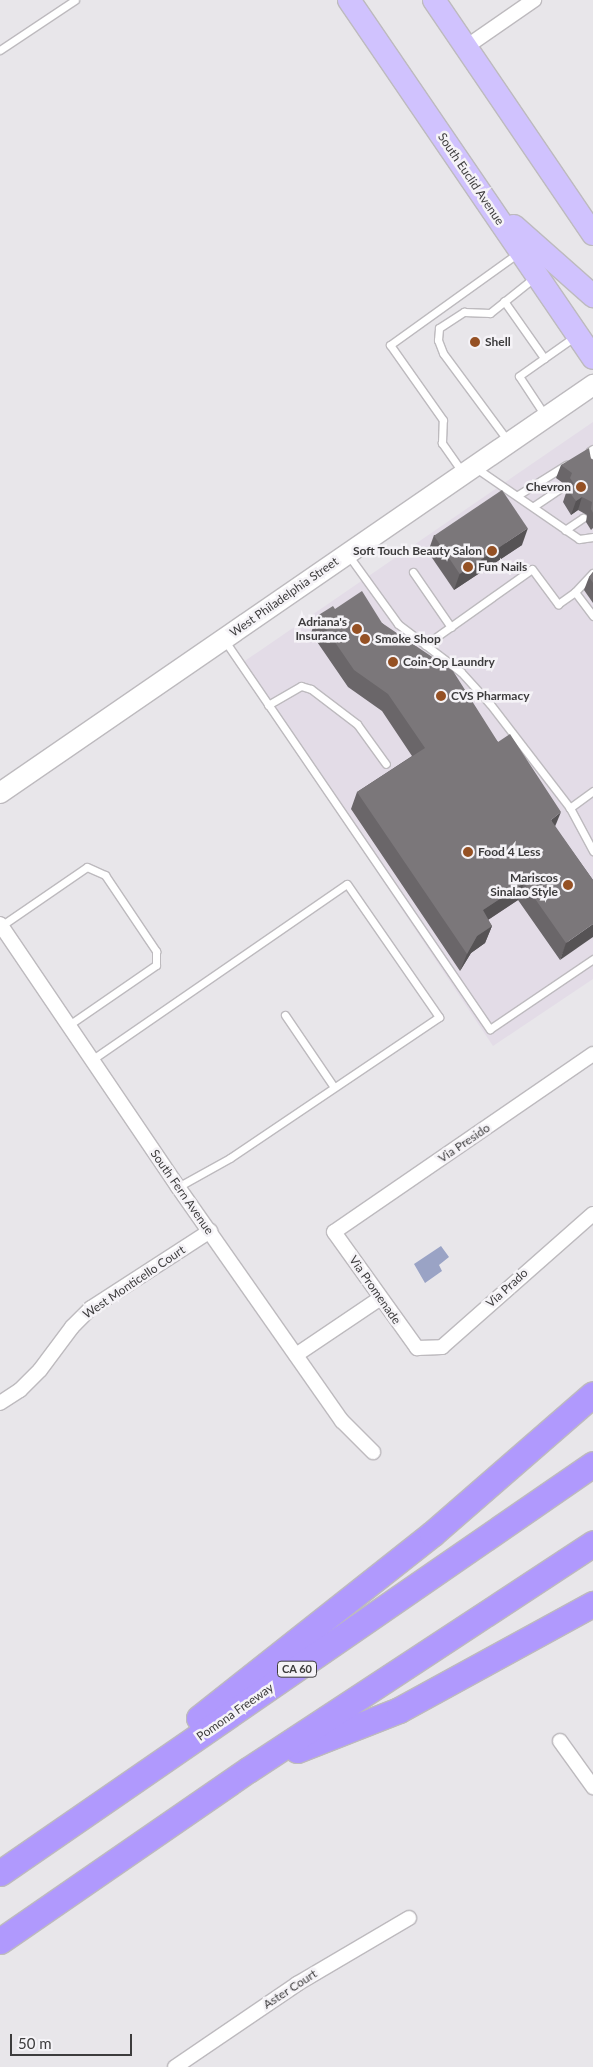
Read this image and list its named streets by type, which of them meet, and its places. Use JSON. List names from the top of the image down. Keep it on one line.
{"streets":{"highway":["CA 60","Pomona Freeway"],"main road":["South Euclid Avenue","West Philadelphia Street"],"street":["Via Presido","South Fern Avenue","West Monticello Court","Via Prado","Via Promenade","Aster Court"]},"crossings":[["Via Presido","Via Promenade"],["South Fern Avenue","West Monticello Court"],["Via Prado","Via Promenade"]],"places":["Shell","Chevron","Soft Touch Beauty Salon","Fun Nails","Adriana's Insurance","Smoke Shop","Coin-Op Laundry","CVS Pharmacy","Food 4 Less","Mariscos Sinalao Style"],"scale_bar":"50 m"}
